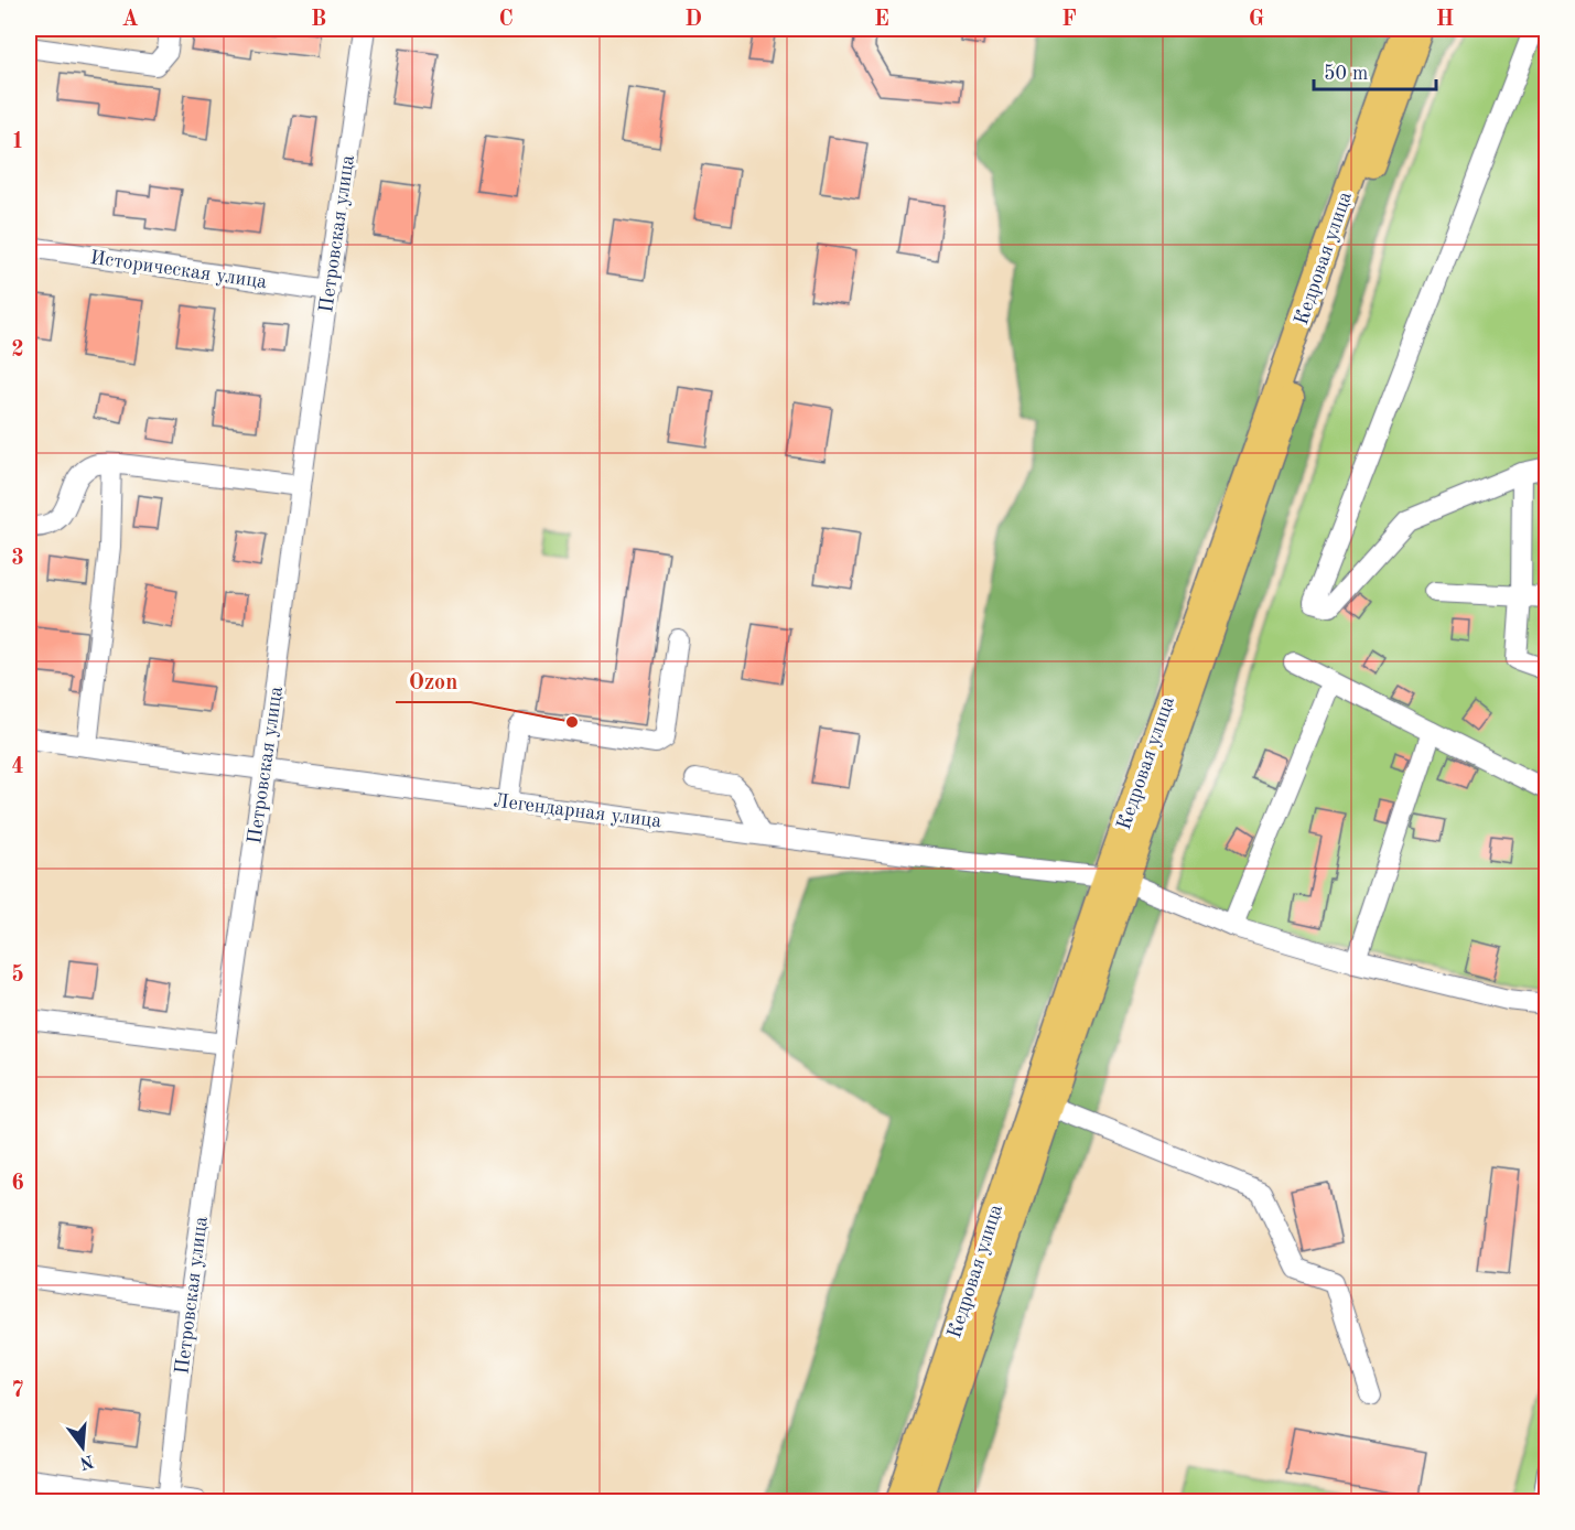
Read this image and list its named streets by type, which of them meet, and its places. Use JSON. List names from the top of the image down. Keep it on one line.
{"streets":{"main road":["Кедровая улица"],"street":["Петровская улица","Историческая улица","Легендарная улица"]},"crossings":[["Петровская улица","Историческая улица"],["Петровская улица","Легендарная улица"],["Кедровая улица","Легендарная улица"]],"places":["Ozon"],"scale_bar":"50 m","north":"bottom","grid":{"columns":["A","B","C","D","E","F","G","H"],"rows":["1","2","3","4","5","6","7"]}}
